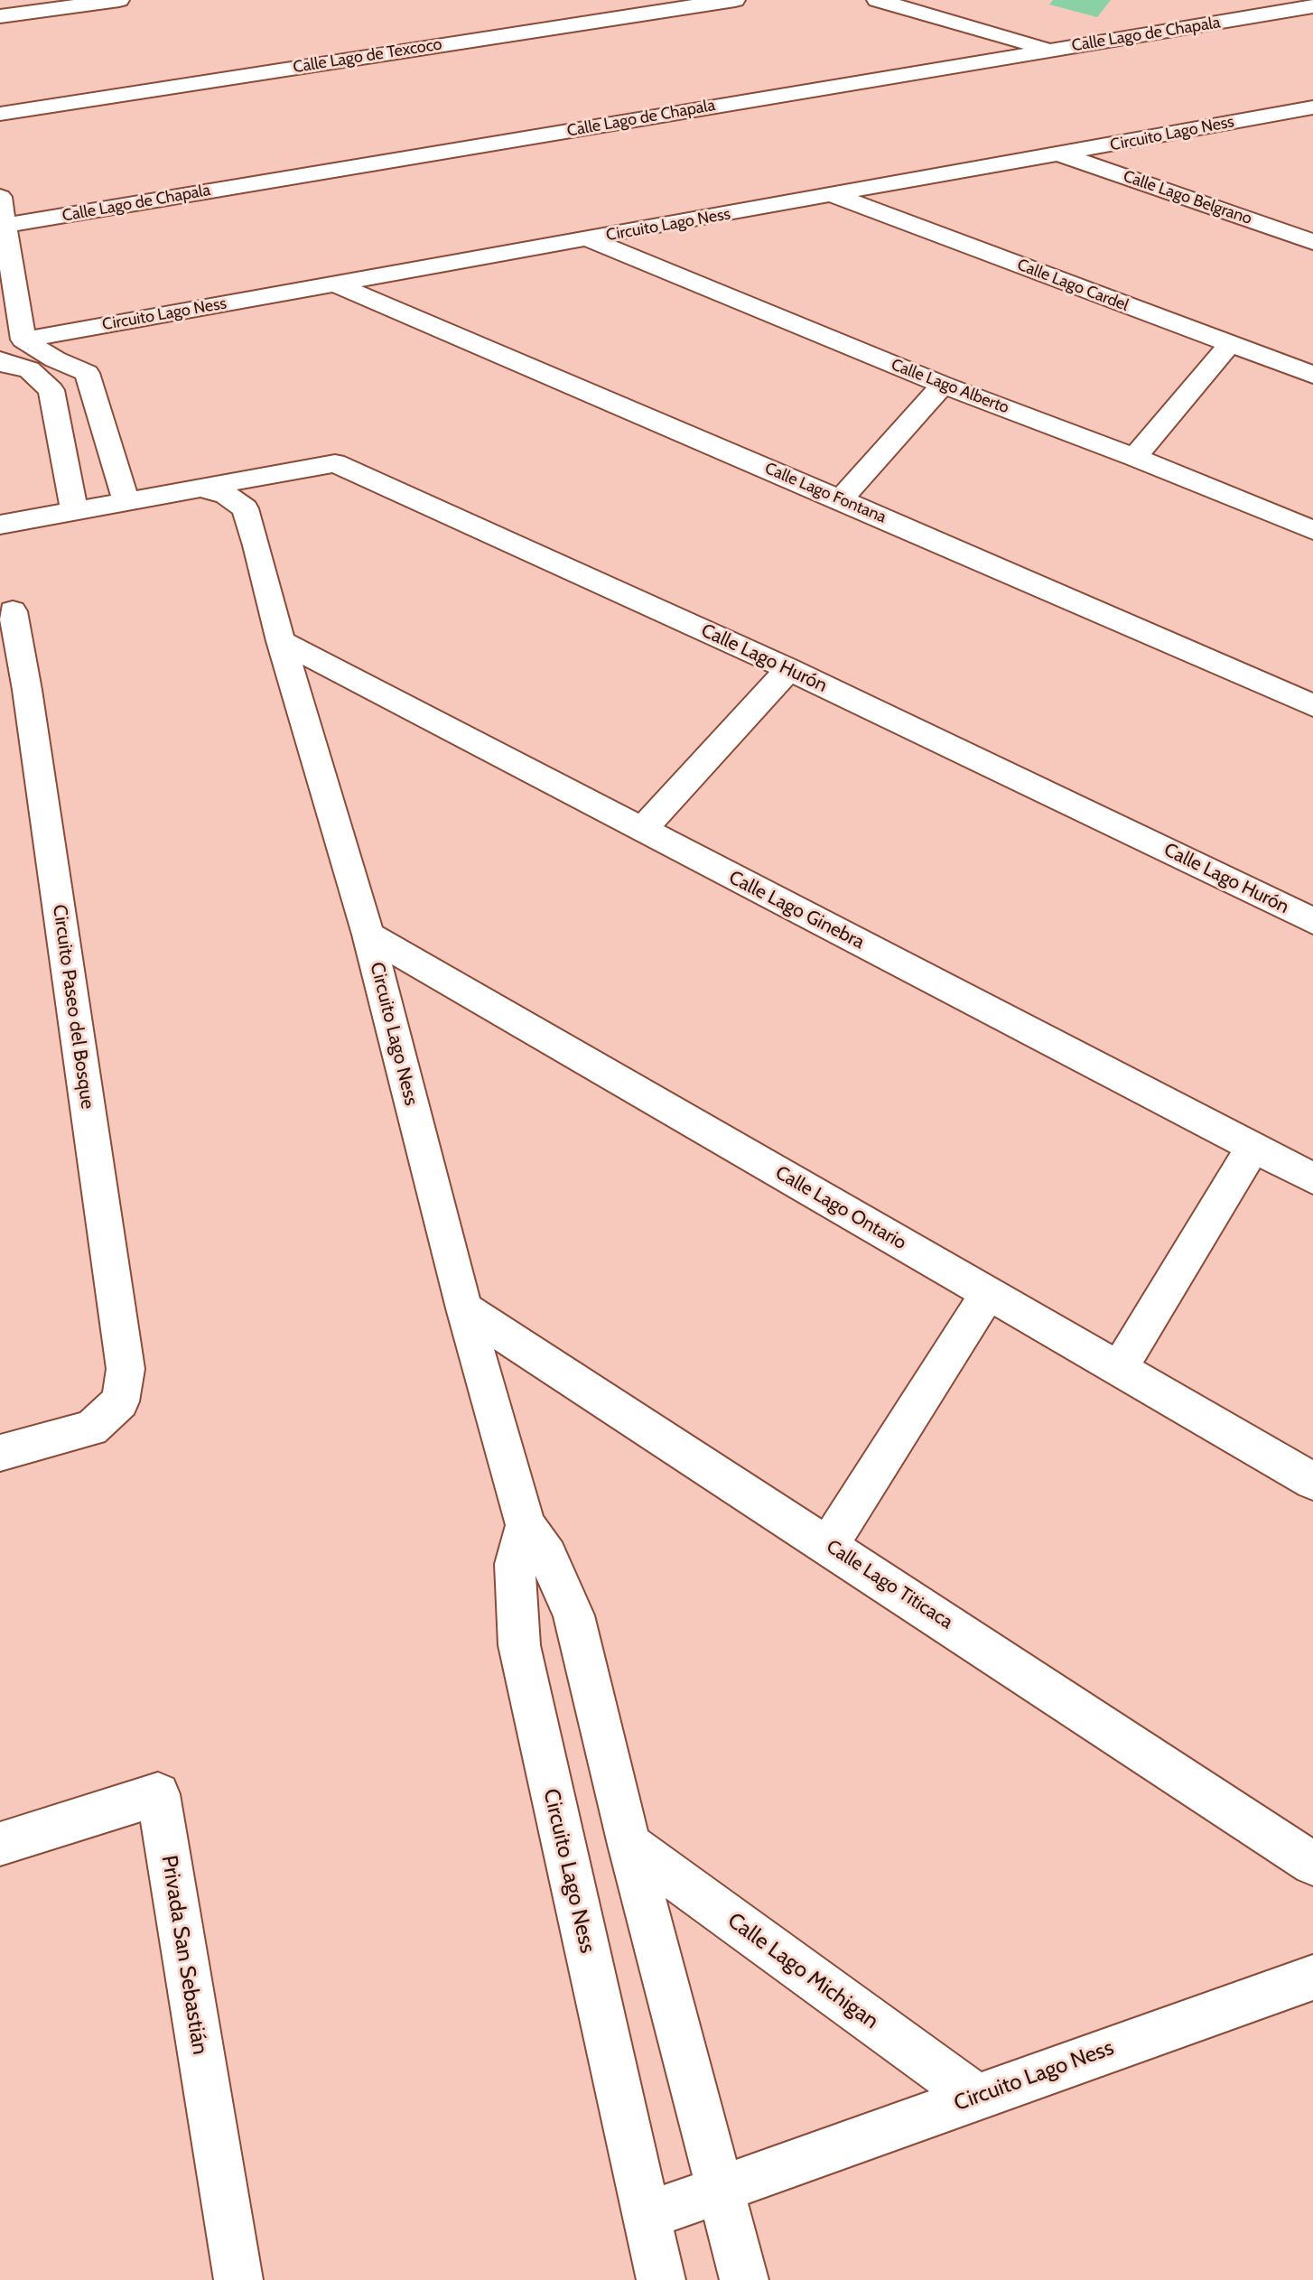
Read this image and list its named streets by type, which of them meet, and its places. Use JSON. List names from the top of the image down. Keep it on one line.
{"streets":{"street":["Calle Lago de Chapala","Calle Lago de Texcoco","Circuito Lago Ness","Calle Lago Belgrano","Calle Lago Cardel","Calle Lago Alberto","Calle Lago Fontana","Calle Lago Hurón","Calle Lago Ginebra","Circuito Paseo del Bosque","Calle Lago Ontario","Calle Lago Titicaca","Privada San Sebastián","Calle Lago Michigan"]},"crossings":[["Circuito Lago Ness","Calle Lago Belgrano"],["Circuito Lago Ness","Calle Lago Cardel"],["Circuito Lago Ness","Calle Lago Alberto"],["Circuito Lago Ness","Calle Lago Fontana"],["Circuito Lago Ness","Calle Lago Hurón"],["Circuito Lago Ness","Calle Lago Ginebra"],["Circuito Lago Ness","Calle Lago Ontario"],["Circuito Lago Ness","Calle Lago Titicaca"],["Circuito Lago Ness","Calle Lago Michigan"]]}
